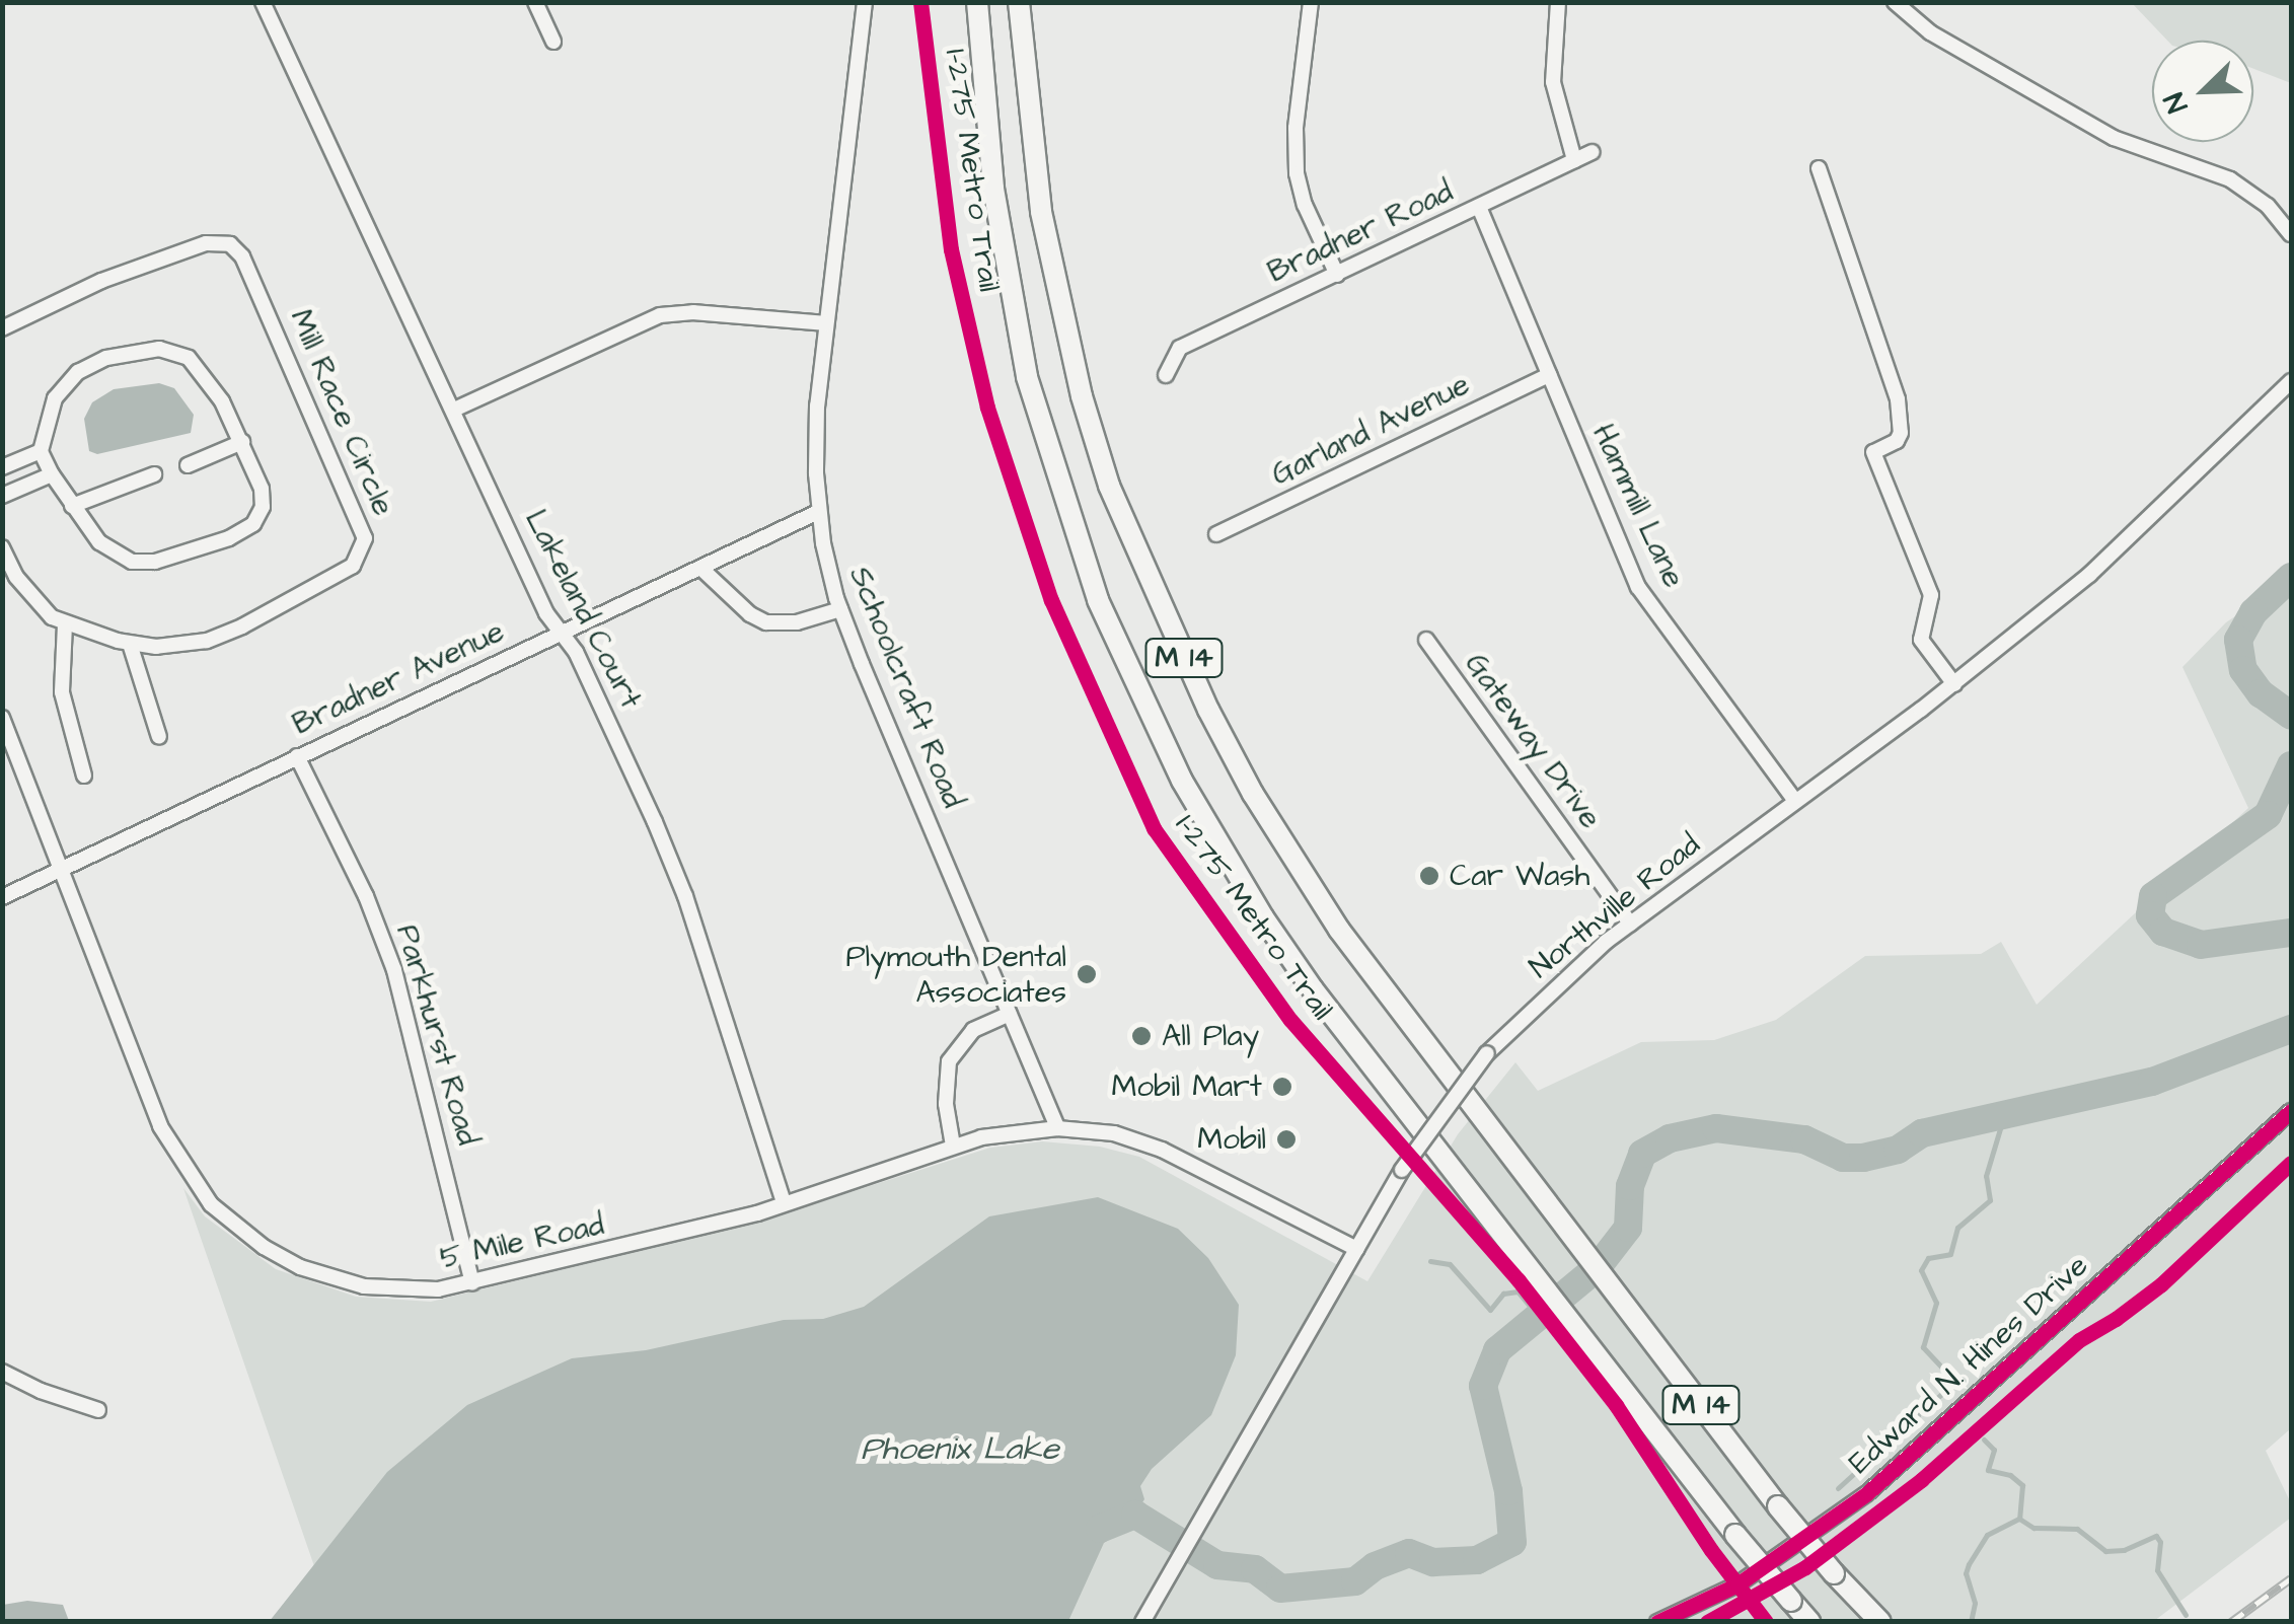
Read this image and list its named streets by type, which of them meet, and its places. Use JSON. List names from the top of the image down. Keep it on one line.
{"streets":{"highway":["M 14"],"street":["Bradner Road","Mill Race Circle","Garland Avenue","Hammill Lane","Lakeland Court","Bradner Avenue","Schoolcraft Road","Gateway Drive","Northville Road","Parkhurst Road","5 Mile Road","Edward N. Hines Drive"],"cycle path":["I-275 Metro Trail"]},"crossings":[["Bradner Road","Hammill Lane"],["Garland Avenue","Hammill Lane"],["Hammill Lane","Northville Road"],["Lakeland Court","Bradner Avenue"],["Lakeland Court","5 Mile Road"],["Bradner Avenue","Schoolcraft Road"],["Bradner Avenue","Parkhurst Road"],["Bradner Avenue","5 Mile Road"],["Schoolcraft Road","5 Mile Road"],["Gateway Drive","Northville Road"],["Northville Road","5 Mile Road"],["Parkhurst Road","5 Mile Road"]],"water":["Phoenix Lake"],"places":["Car Wash","Plymouth Dental Associates","All Play","Mobil Mart","Mobil"],"north":"bottom left"}
